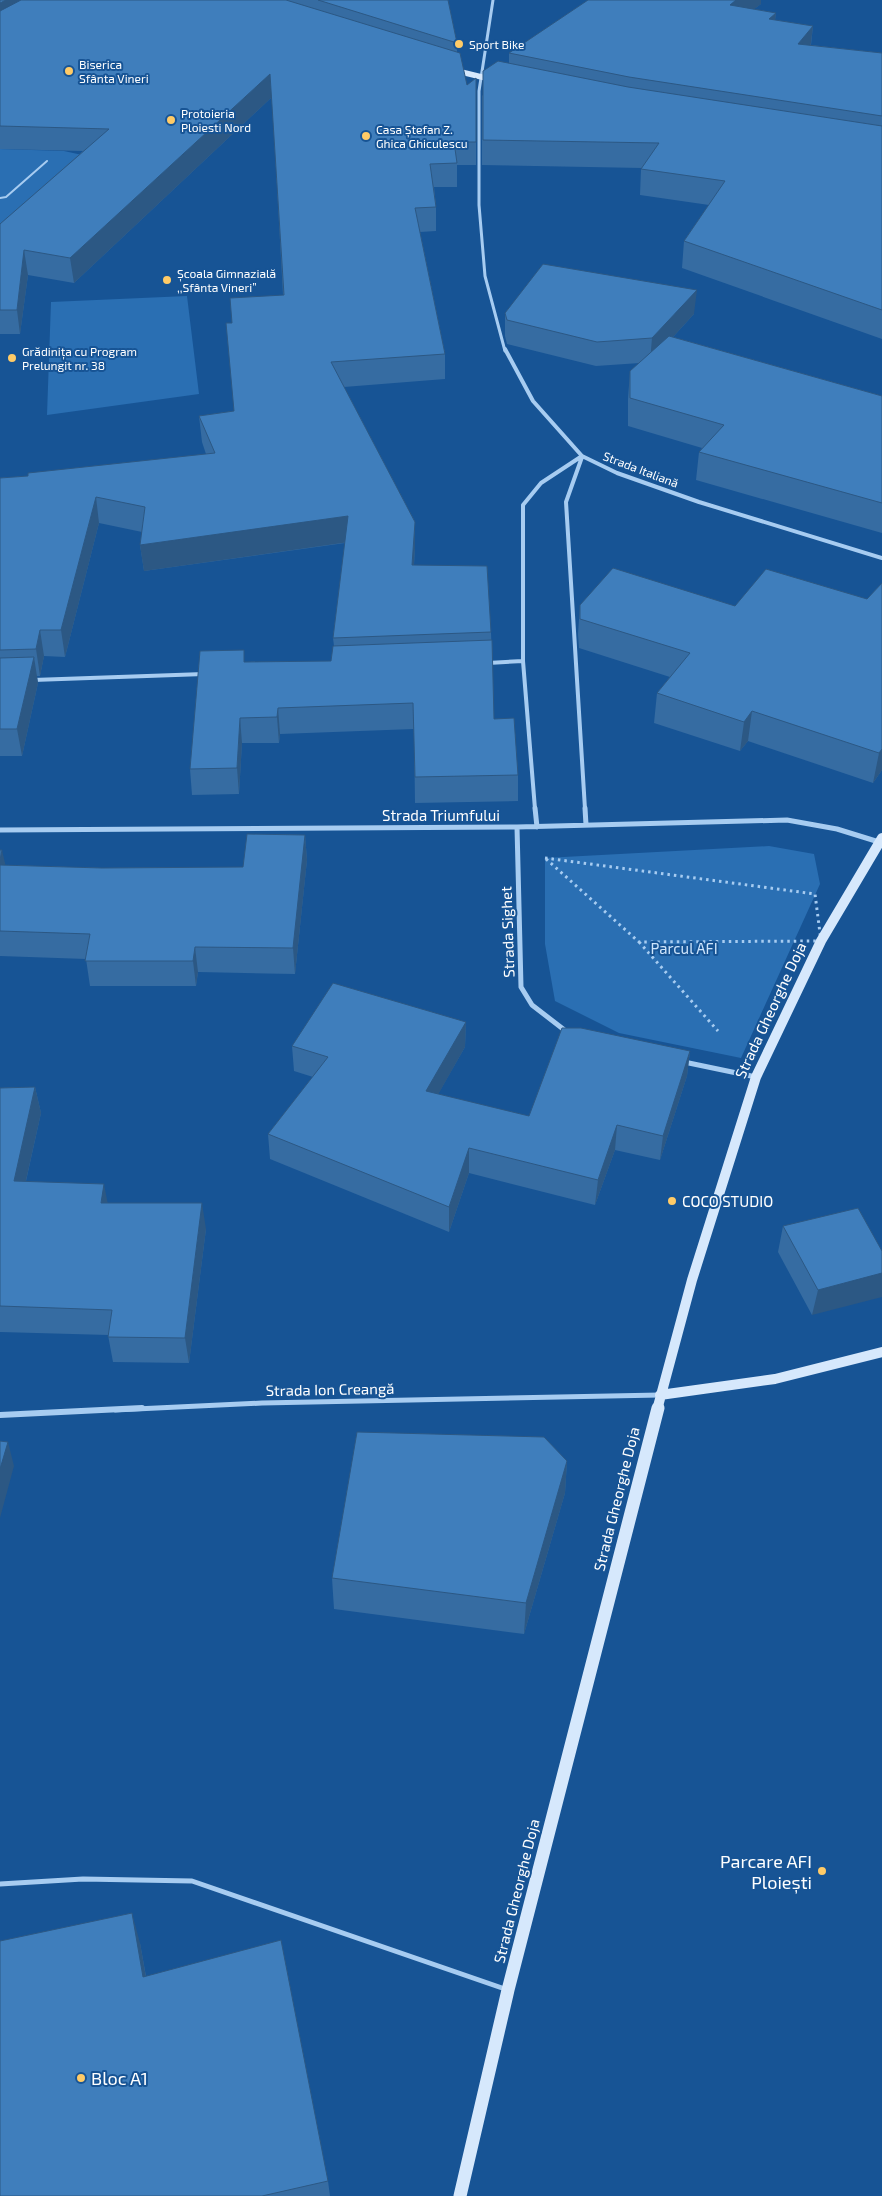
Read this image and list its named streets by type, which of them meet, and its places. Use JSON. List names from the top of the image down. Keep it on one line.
{"streets":{"main road":["Strada Gheorghe Doja"],"street":["Strada Italiană","Strada Triumfului","Strada Sighet","Strada Ion Creangă"]},"crossings":[["Strada Triumfului","Strada Sighet"],["Strada Triumfului","Strada Gheorghe Doja"],["Strada Gheorghe Doja","Strada Ion Creangă"]],"parks":["Parcul AFI"],"places":["Sport Bike","Biserica Sfânta Vineri","Protoieria Ploiesti Nord","Casa Ștefan Z. Ghica Ghiculescu","Școala Gimnazială ,,Sfânta Vineri”","Grădinița cu Program Prelungit nr. 38","COCO STUDIO","Parcare AFI Ploiești","Bloc A1"]}
